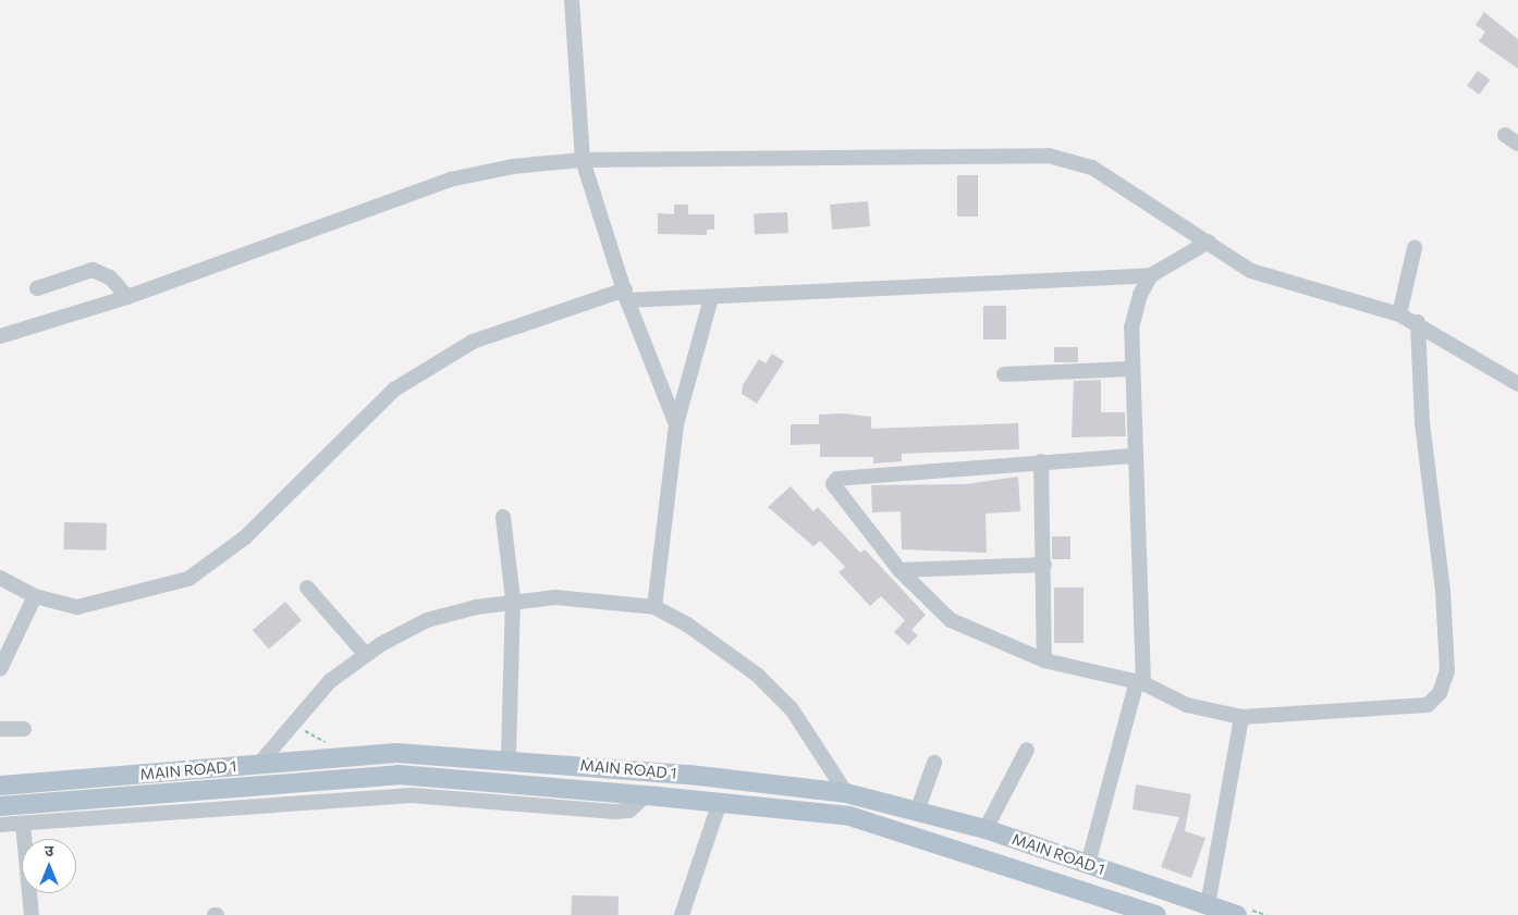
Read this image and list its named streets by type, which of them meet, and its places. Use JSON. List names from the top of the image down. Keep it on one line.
{"streets":{"main road":["MAIN ROAD 1"]},"north":"top"}
